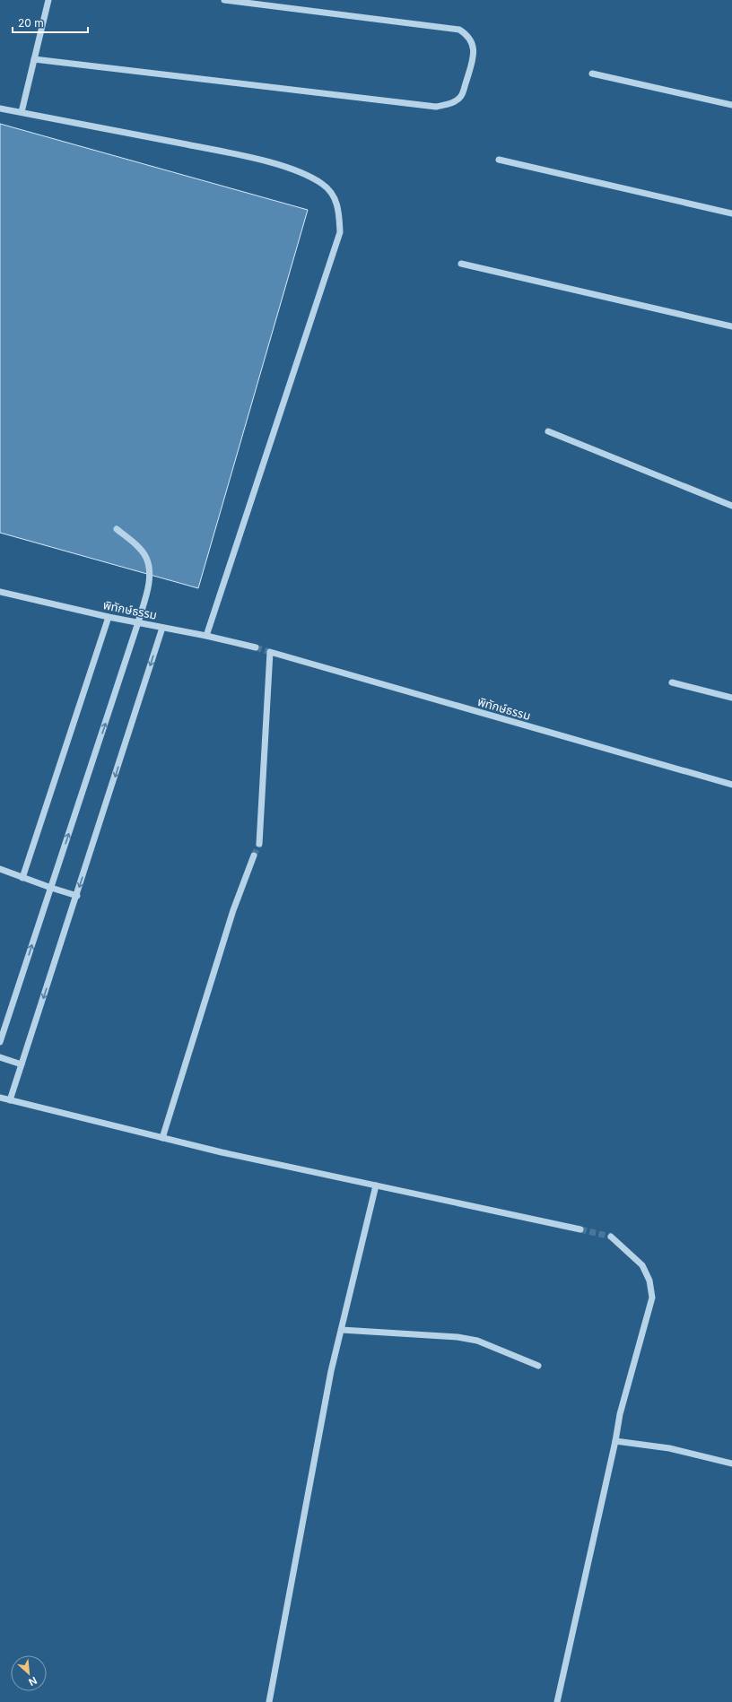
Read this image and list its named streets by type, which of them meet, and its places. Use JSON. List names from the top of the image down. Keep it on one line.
{"streets":{"street":["พิทักษ์ธรรม"]},"scale_bar":"20 m","north":"bottom right"}
